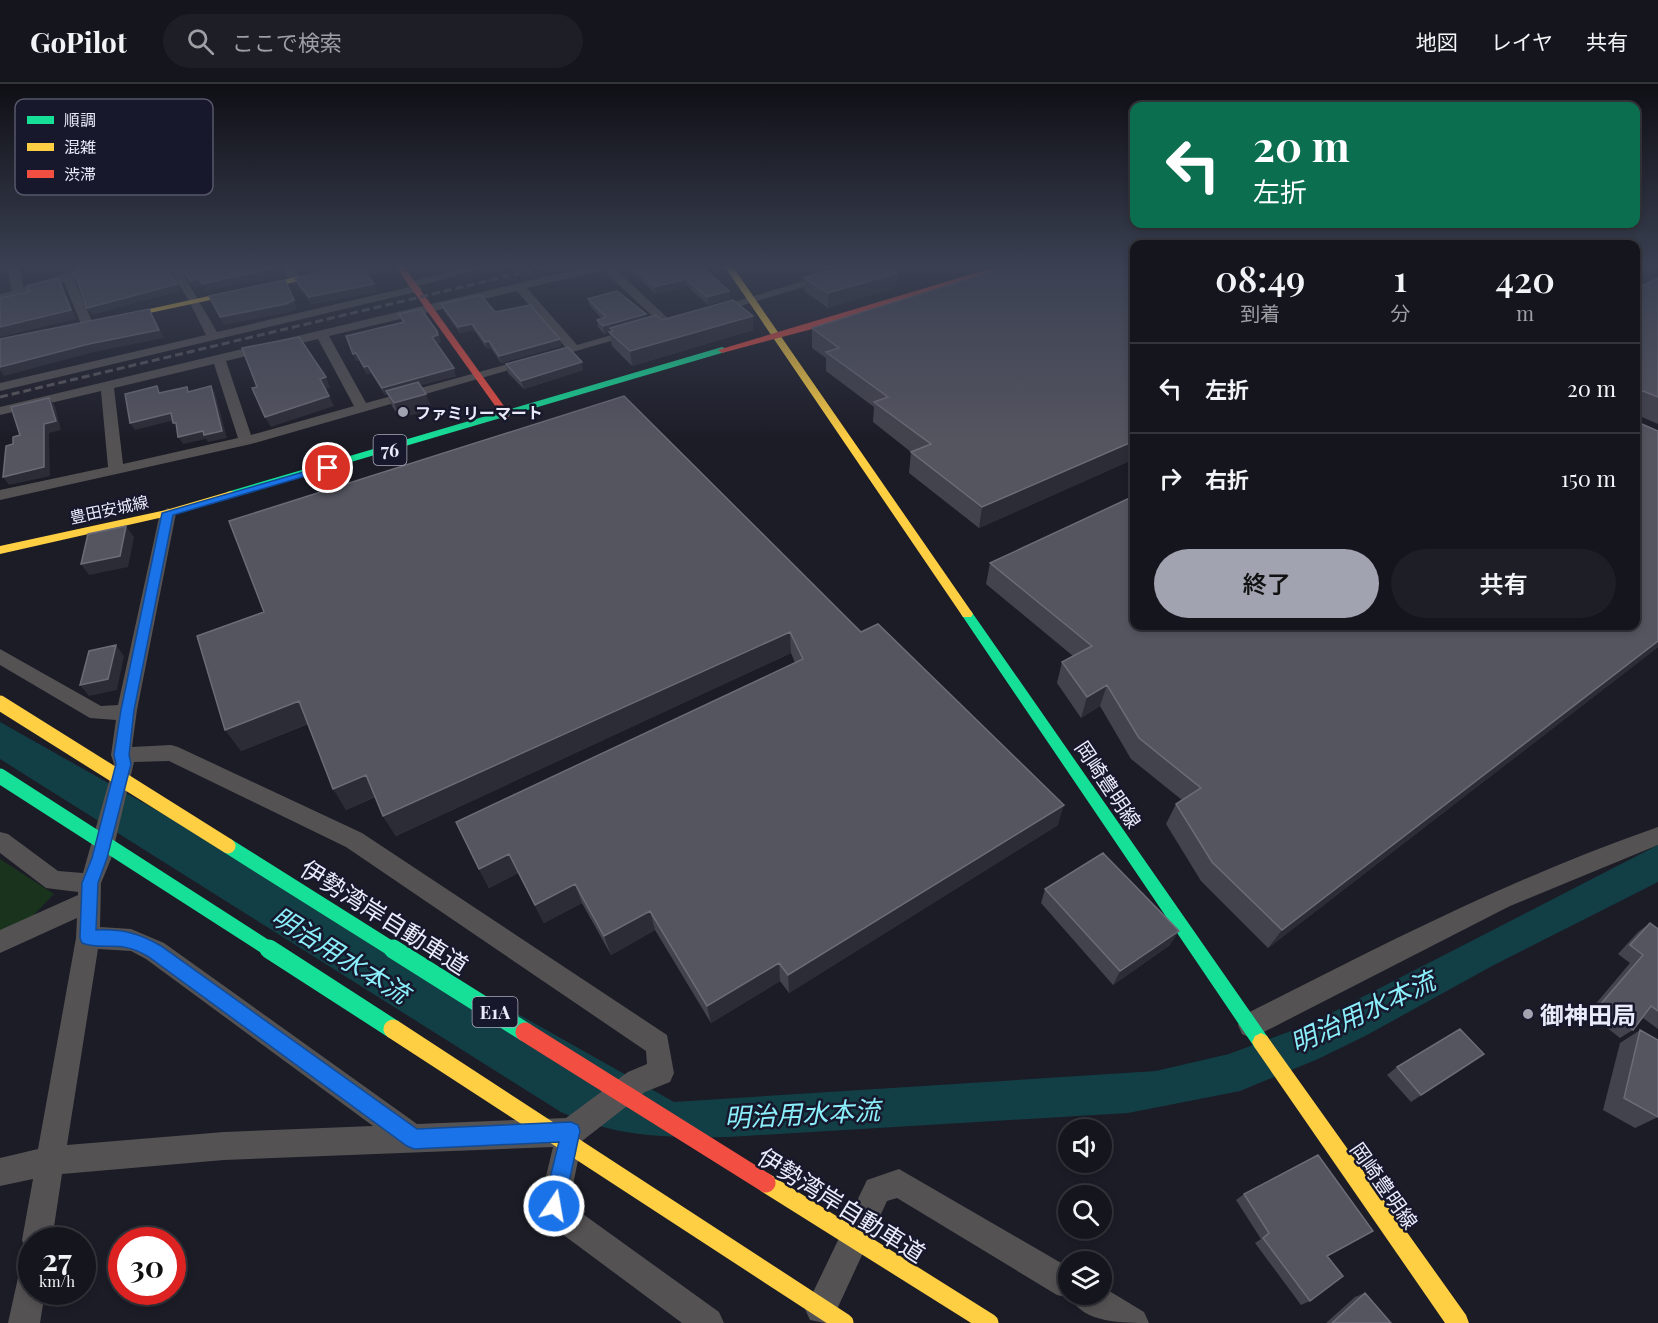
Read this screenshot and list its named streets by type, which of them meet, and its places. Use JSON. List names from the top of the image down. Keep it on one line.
{"streets":{"main road":["76","豊田安城線","岡崎豊明線","伊勢湾岸自動車道","E1A"]},"crossings":[["豊田安城線","岡崎豊明線"]],"water":["明治用水本流"],"places":["ファミリーマート","御神田局"],"legend":["順調","混雑","渋滞"],"page":{"header":"GoPilot","search":"ここで検索","nav":["地図","レイヤ","共有"],"turn":["20 m","左折"],"eta":["08:49","到着","1","分","420","m"],"list":[{"name":"左折","value":"20 m"},{"name":"右折","value":"150 m"}],"buttons":["終了","共有"],"speed":"27 km/h","limit":"30"}}
